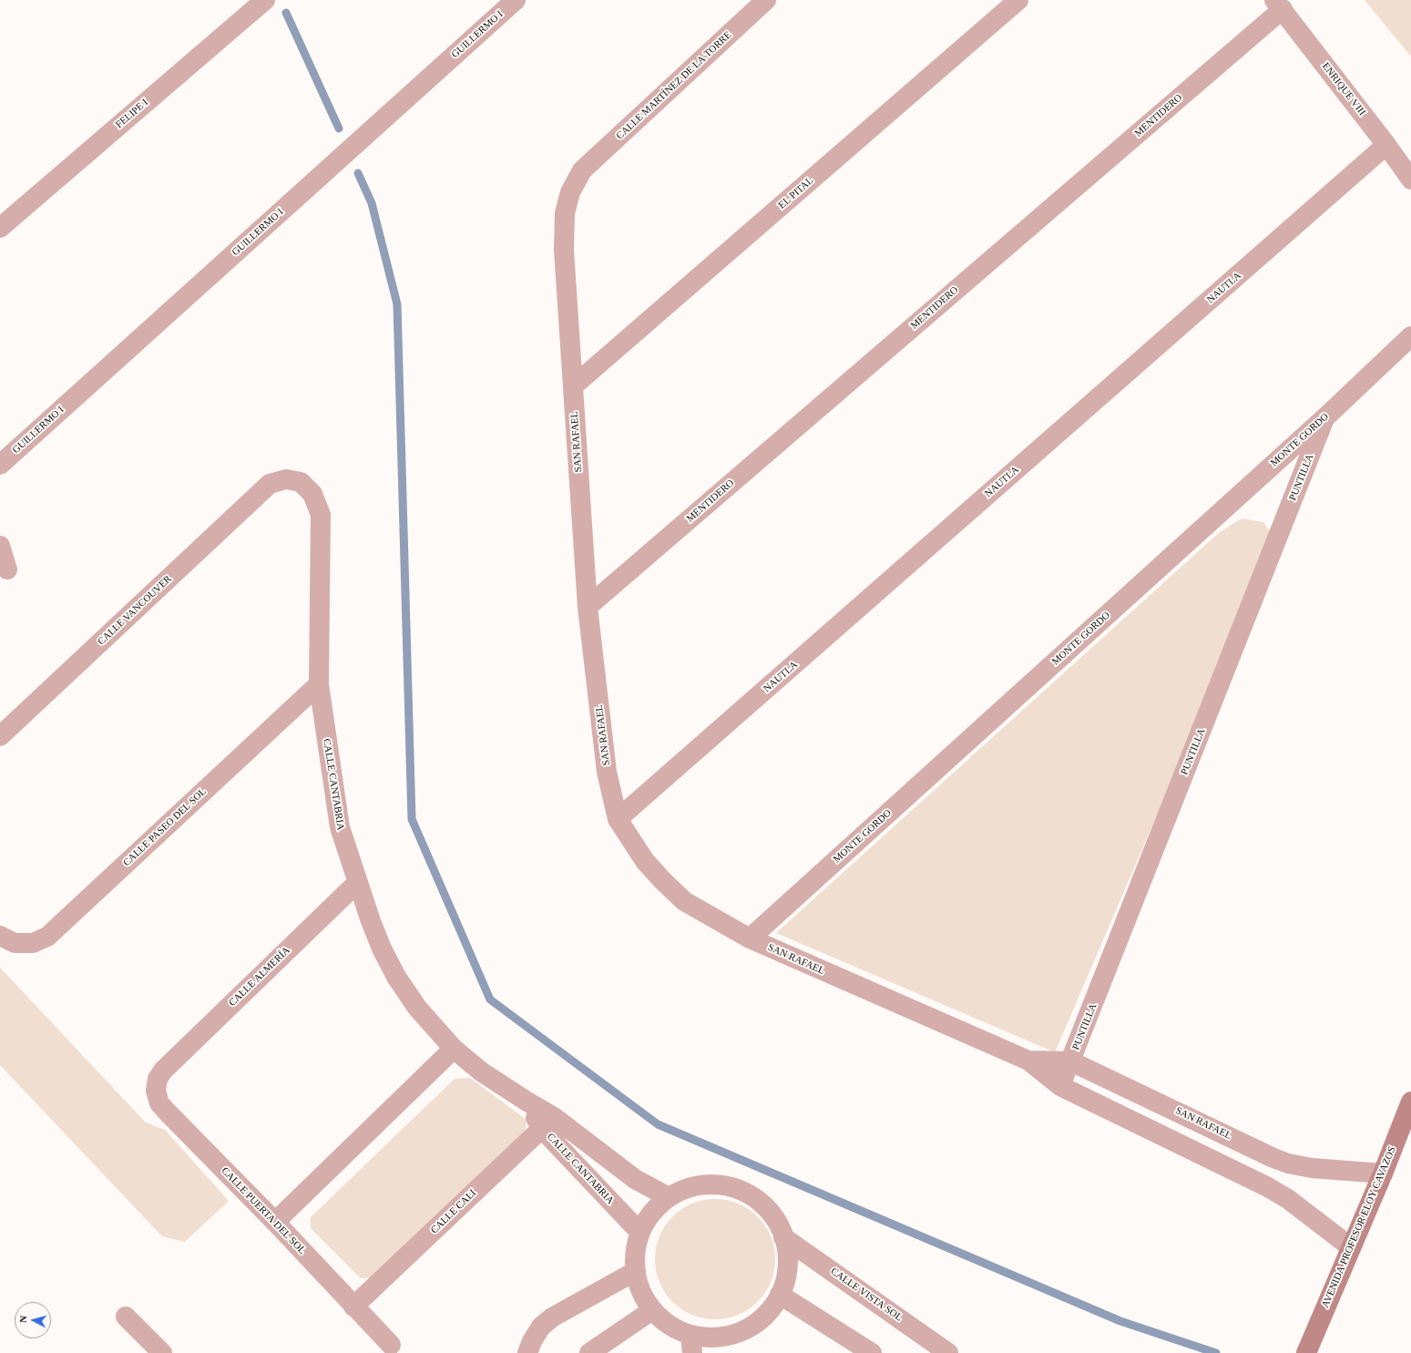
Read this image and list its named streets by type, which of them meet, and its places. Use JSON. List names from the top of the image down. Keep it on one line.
{"streets":{"main road":["AVENIDA PROFESOR ELOY CAVAZOS"],"street":["GUILLERMO I","CALLE MARTÍNEZ DE LA TORRE","ENRIQUE VIII","FELIPE I","MENTIDERO","EL PITAL","NAUTLA","MONTE GORDO","SAN RAFAEL","PUNTILLA","CALLE VANCOUVER","CALLE CANTABRIA","CALLE PASEO DEL SOL","CALLE ALMERÍA","CALLE PUERTA DEL SOL","CALLE CALI","CALLE VISTA SOL"]},"crossings":[["CALLE MARTÍNEZ DE LA TORRE","SAN RAFAEL"],["ENRIQUE VIII","MENTIDERO"],["ENRIQUE VIII","NAUTLA"],["MENTIDERO","SAN RAFAEL"],["EL PITAL","SAN RAFAEL"],["NAUTLA","SAN RAFAEL"],["MONTE GORDO","SAN RAFAEL"],["MONTE GORDO","PUNTILLA"],["SAN RAFAEL","PUNTILLA"],["SAN RAFAEL","AVENIDA PROFESOR ELOY CAVAZOS"],["CALLE VANCOUVER","CALLE CANTABRIA"],["CALLE CANTABRIA","CALLE PASEO DEL SOL"],["CALLE CANTABRIA","CALLE ALMERÍA"],["CALLE CANTABRIA","CALLE CALI"],["CALLE ALMERÍA","CALLE PUERTA DEL SOL"],["CALLE PUERTA DEL SOL","CALLE CALI"]],"north":"left"}
